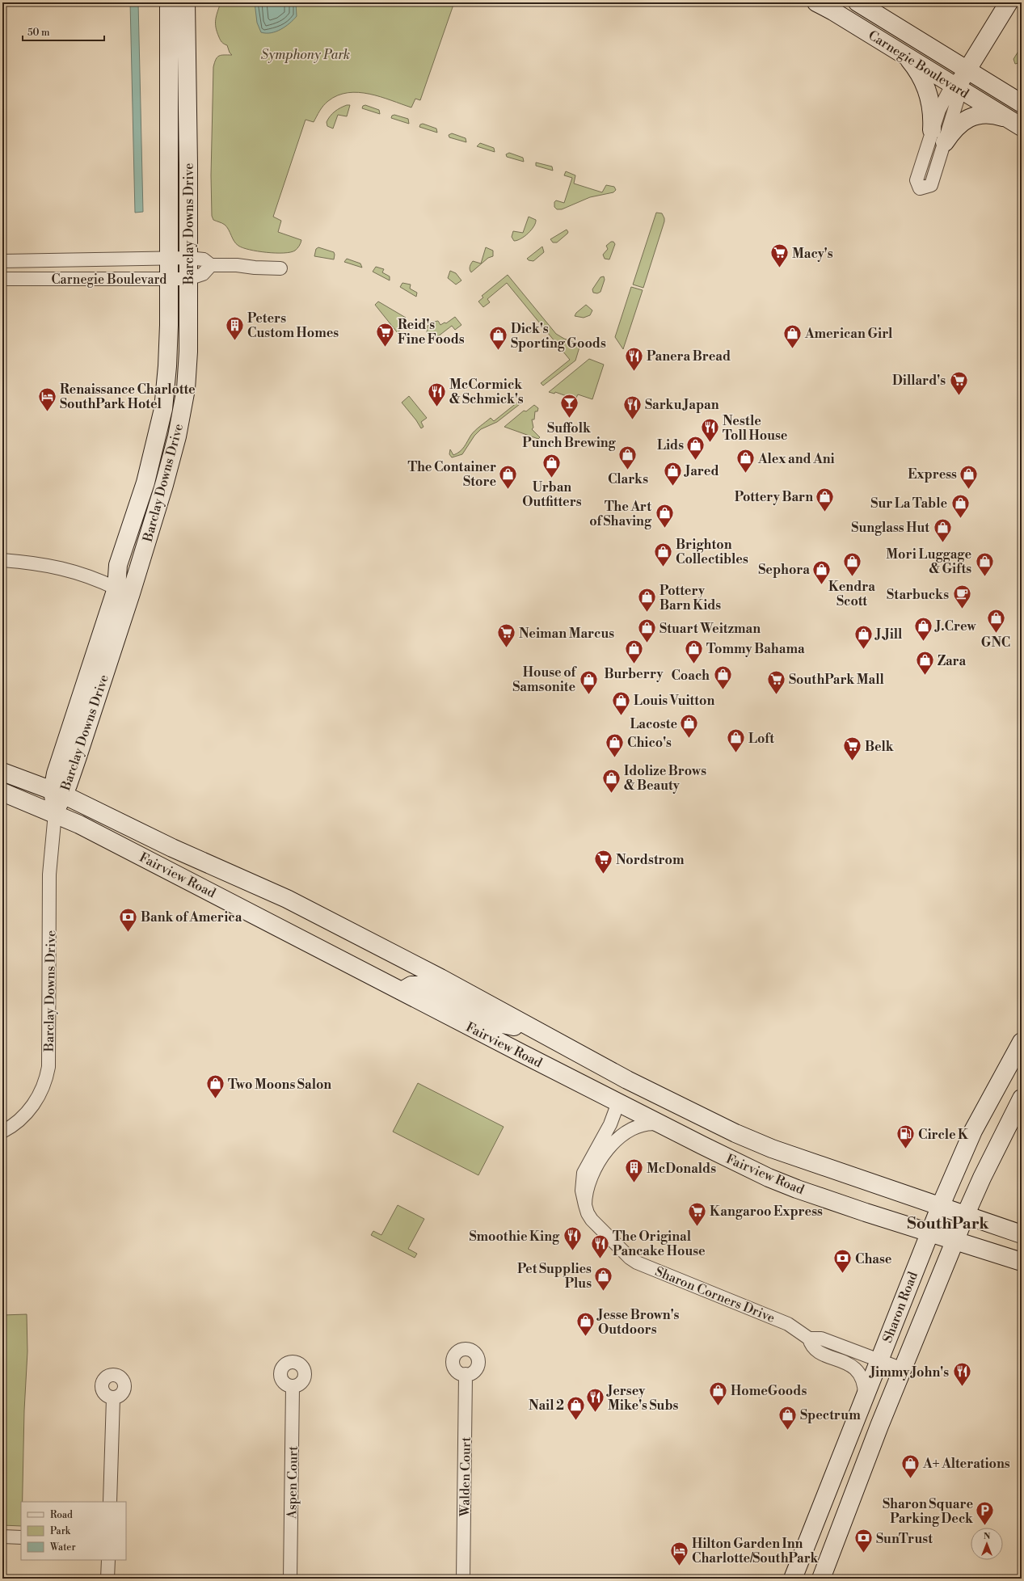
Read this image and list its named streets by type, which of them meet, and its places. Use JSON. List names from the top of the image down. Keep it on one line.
{"streets":{"main road":["Carnegie Boulevard","Barclay Downs Drive","Fairview Road","Sharon Road"],"street":["Sharon Corners Drive","Walden Court","Aspen Court"]},"crossings":[["Carnegie Boulevard","Barclay Downs Drive"],["Barclay Downs Drive","Fairview Road"],["Fairview Road","Sharon Corners Drive"],["Fairview Road","Sharon Road"],["Sharon Corners Drive","Sharon Road"]],"districts":["SouthPark"],"parks":["Symphony Park"],"places":{"supermarket":["Macy's","Reid's Fine Foods","Dillard's","Neiman Marcus","SouthPark Mall","Belk","Nordstrom","Kangaroo Express"],"building":["Peters Custom Homes","McDonalds"],"shop":["American Girl","Dick's Sporting Goods","Lids","Clarks","Alex and Ani","Urban Outfitters","Jared","The Container Store","Express","Pottery Barn","Sur La Table","The Art of Shaving","Sunglass Hut","Brighton Collectibles","Mori Luggage & Gifts","Kendra Scott","Sephora","Pottery Barn Kids","GNC","J.Crew","Stuart Weitzman","J.Jill","Tommy Bahama","Burberry","Zara","Coach","House of Samsonite","Louis Vuitton","Lacoste","Loft","Chico's","Idolize Brows & Beauty","Two Moons Salon","Pet Supplies Plus","Jesse Brown's Outdoors","HomeGoods","Nail 2","Spectrum","A+ Alterations"],"restaurant":["Panera Bread","McCormick & Schmick's","Sarku Japan","Nestle Toll House","Smoothie King","The Original Pancake House","Jimmy John's","Jersey Mike's Subs"],"hotel":["Renaissance Charlotte SouthPark Hotel","Hilton Garden Inn Charlotte/SouthPark"],"bar":["Suffolk Punch Brewing"],"cafe":["Starbucks"],"bank":["Bank of America","Chase","SunTrust"],"fuel station":["Circle K"],"parking":["Sharon Square Parking Deck"]},"legend":["Road","Park","Water"],"scale_bar":"50 m","north":"top"}
